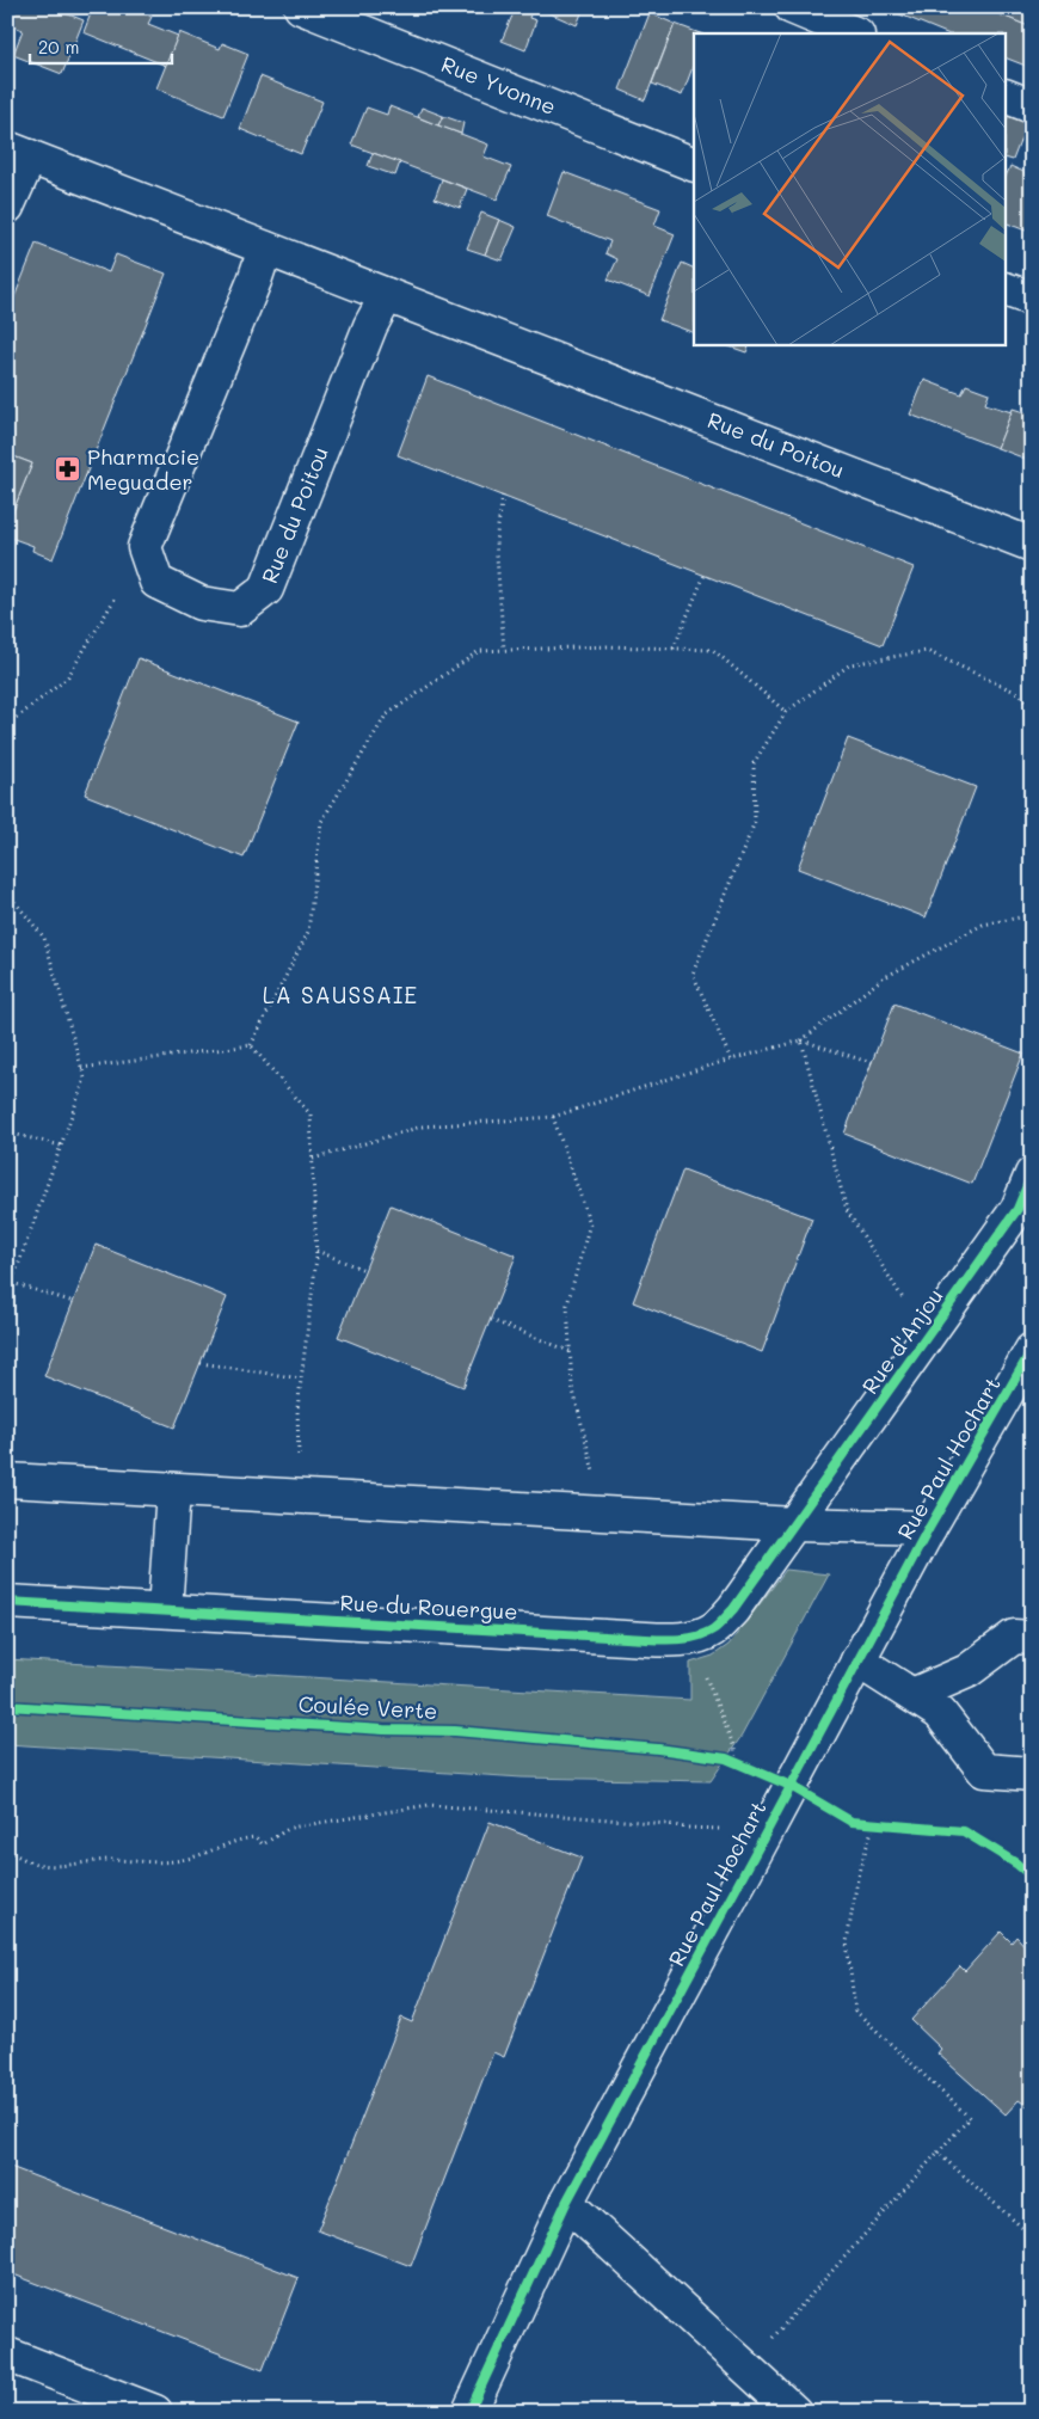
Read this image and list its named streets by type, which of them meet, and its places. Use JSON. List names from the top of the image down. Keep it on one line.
{"streets":{"street":["Rue Yvonne","Rue du Poitou","Rue d'Anjou","Rue Paul Hochart","Rue du Rouergue"],"cycle path":["Coulée Verte"]},"crossings":[["Rue d'Anjou","Rue du Rouergue"]],"districts":["LA SAUSSAIE"],"places":{"pharmacy":["Pharmacie Meguader"]},"scale_bar":"20 m"}
